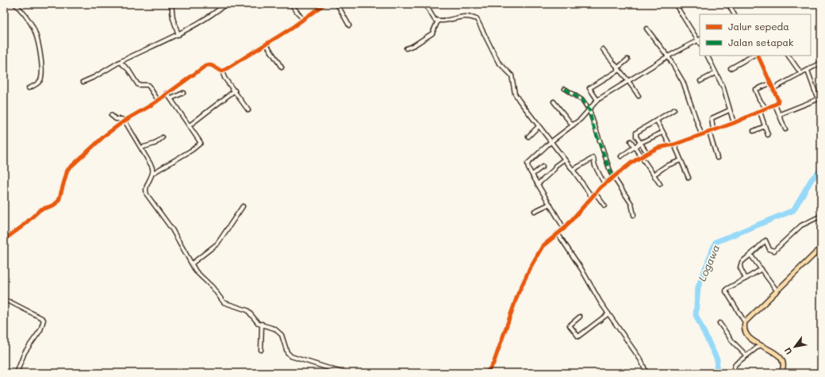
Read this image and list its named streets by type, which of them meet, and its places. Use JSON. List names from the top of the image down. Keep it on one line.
{"water":["Logawa"],"legend":["Jalur sepeda","Jalan setapak"],"north":"bottom left"}
